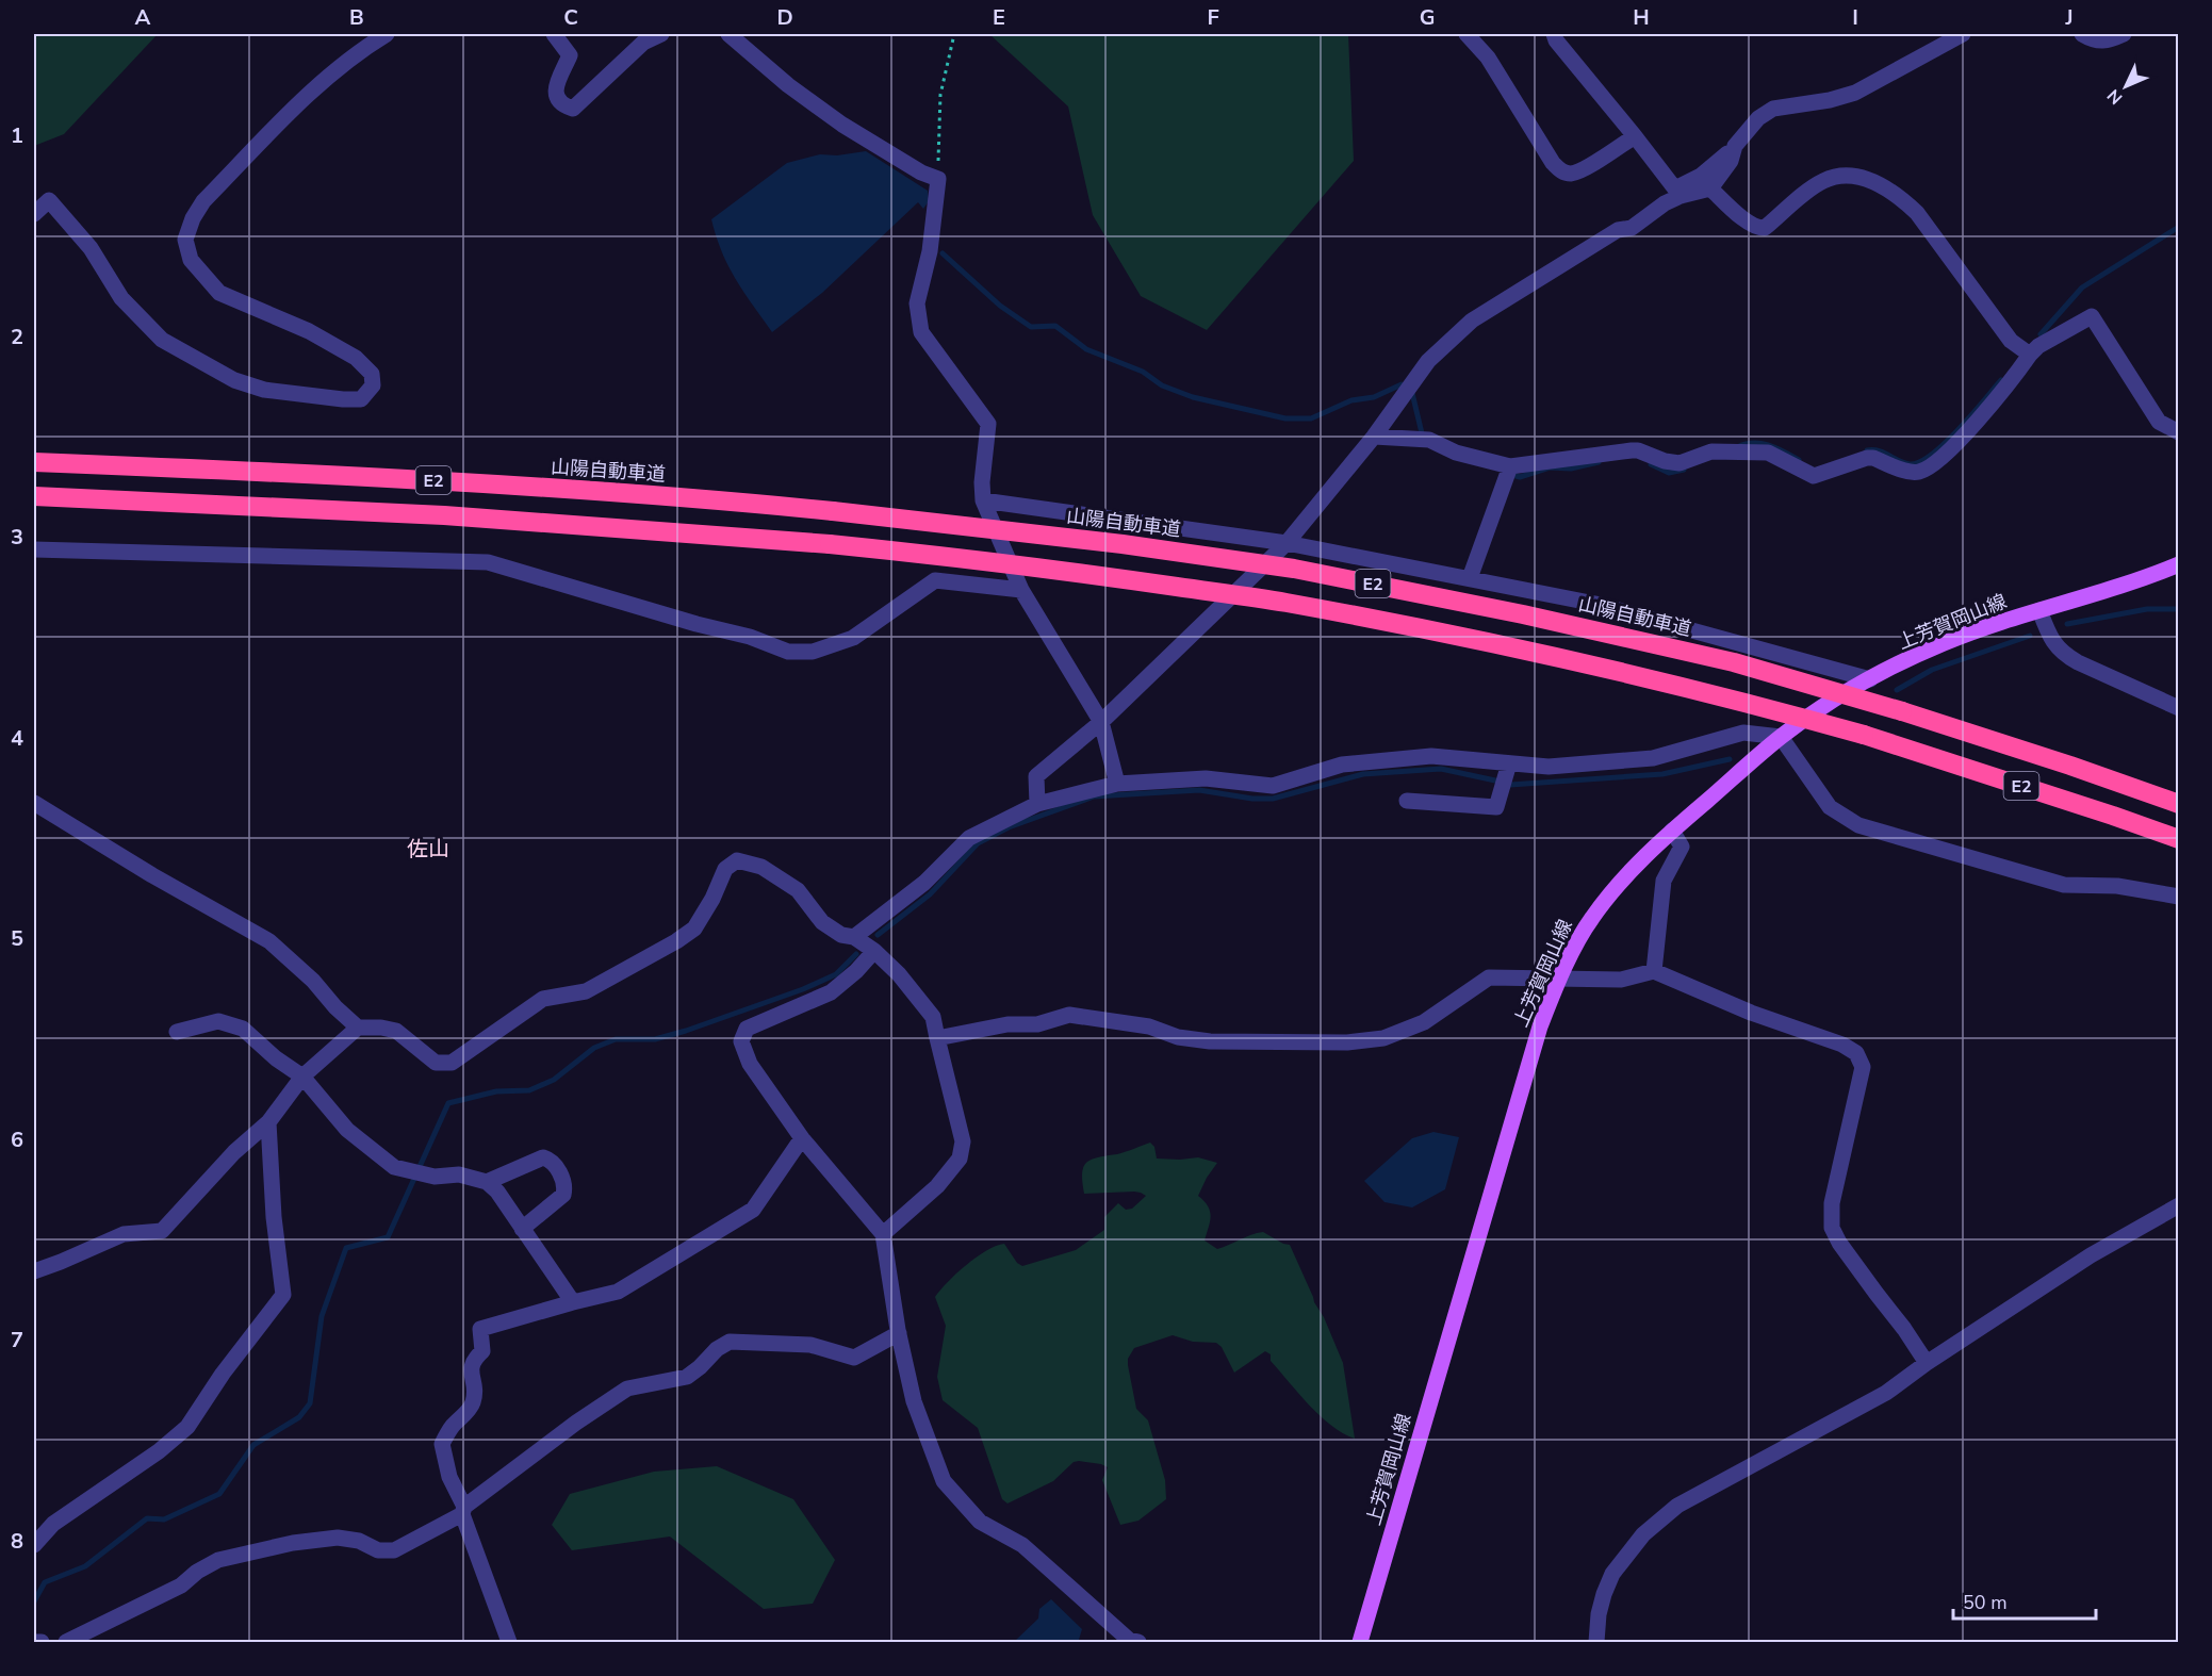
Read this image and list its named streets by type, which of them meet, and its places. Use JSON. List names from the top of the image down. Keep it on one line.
{"streets":{"highway":["山陽自動車道","E2"],"main road":["上芳賀岡山線"]},"districts":["佐山"],"scale_bar":"50 m","north":"bottom left","grid":{"columns":["A","B","C","D","E","F","G","H","I","J"],"rows":["1","2","3","4","5","6","7","8"]}}
